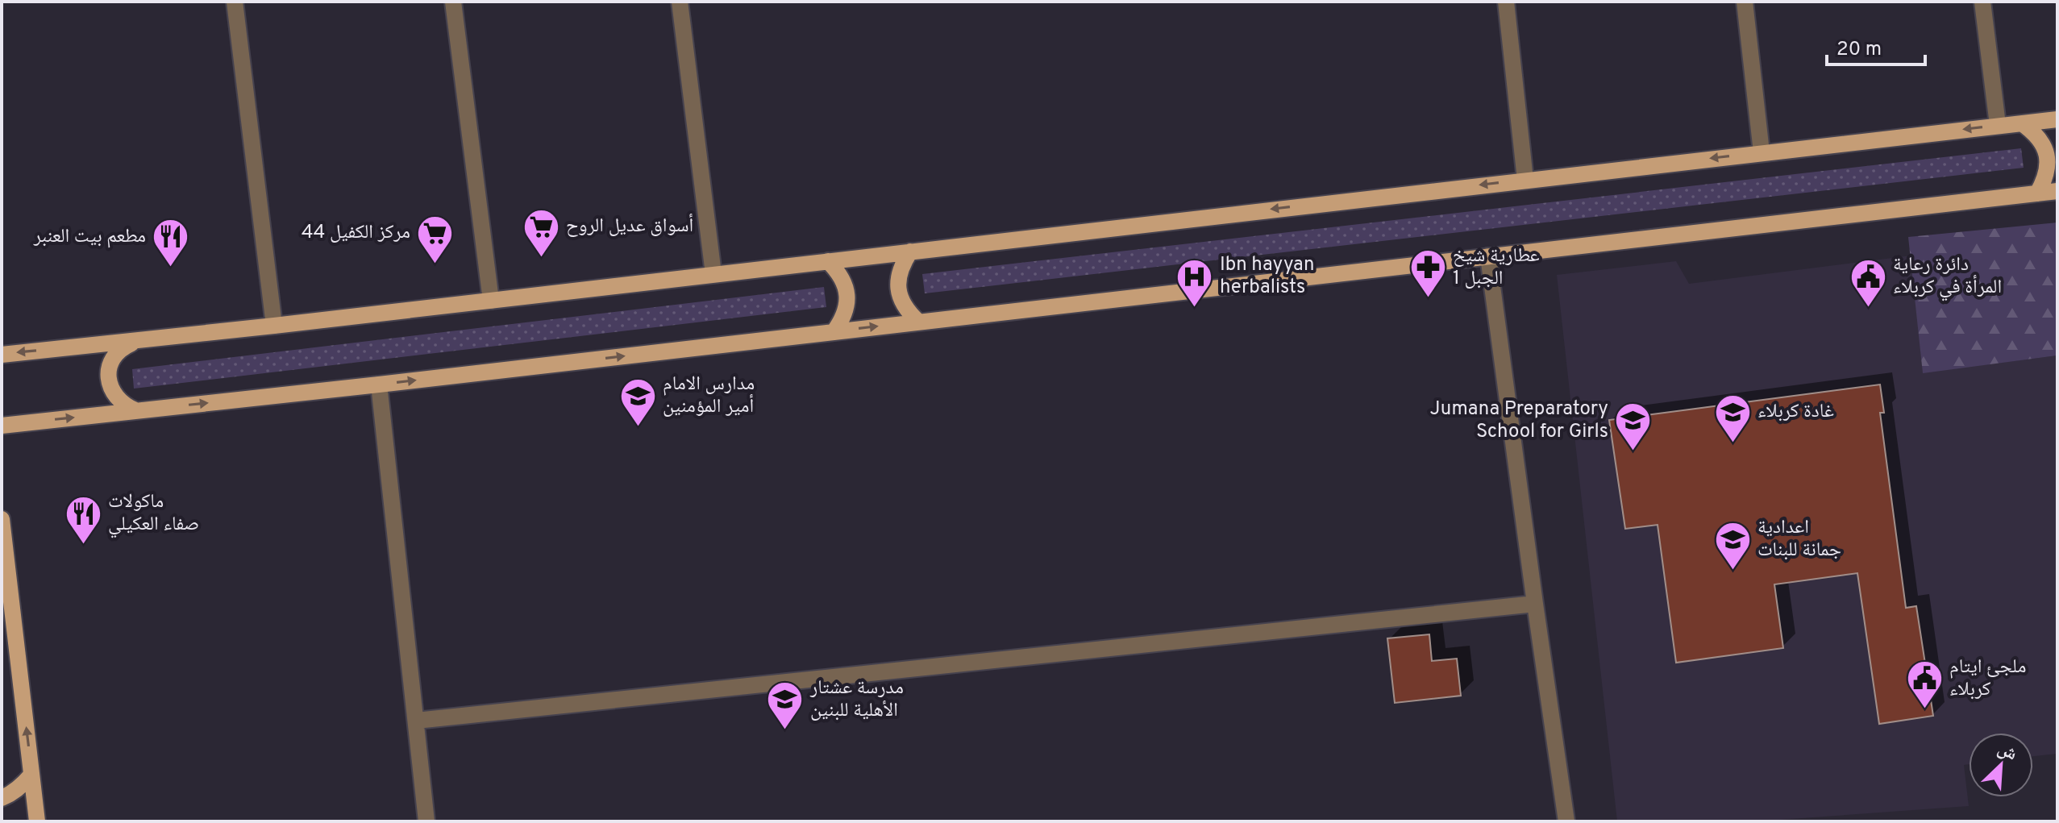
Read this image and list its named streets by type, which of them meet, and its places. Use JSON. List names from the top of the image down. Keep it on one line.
{"places":{"supermarket":["أسواق عديل الروح","مركز الكفيل 44"],"restaurant":["مطعم بيت العنبر","ماكولات صفاء العكيلي"],"pharmacy":["عطارية شيخ الجبل 1"],"hospital":["Ibn hayyan herbalists"],"public building":["دائرة رعاية المرأة في كربلاء","ملجئ ايتام كربلاء"],"school or university":["مدارس الامام أمير المؤمنين","غادة كربلاء","Jumana Preparatory School for Girls","اعدادية جمانة للبنات","مدرسة عشتار الأهلية للبنين"]},"scale_bar":"20 m","north":"top right"}
